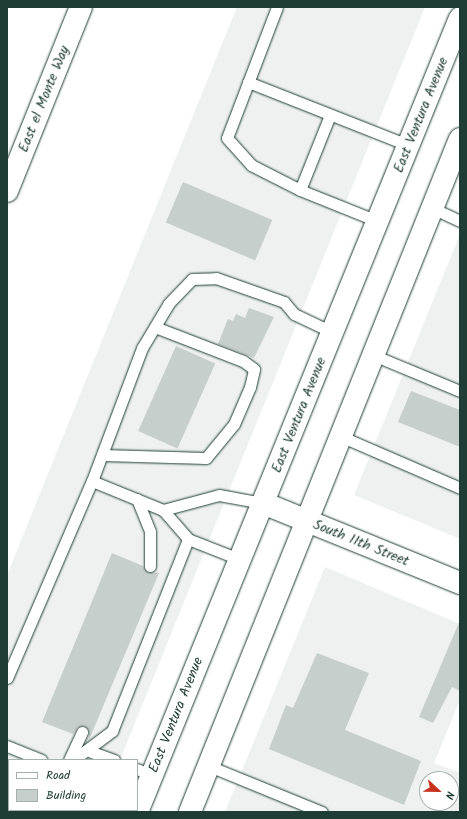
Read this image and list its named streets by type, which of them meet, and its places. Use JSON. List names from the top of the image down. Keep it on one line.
{"streets":{"main road":["East el Monte Way","East Ventura Avenue","South 11th Street"]},"crossings":[["East Ventura Avenue","South 11th Street"]],"legend":["Road","Building"],"north":"right"}
